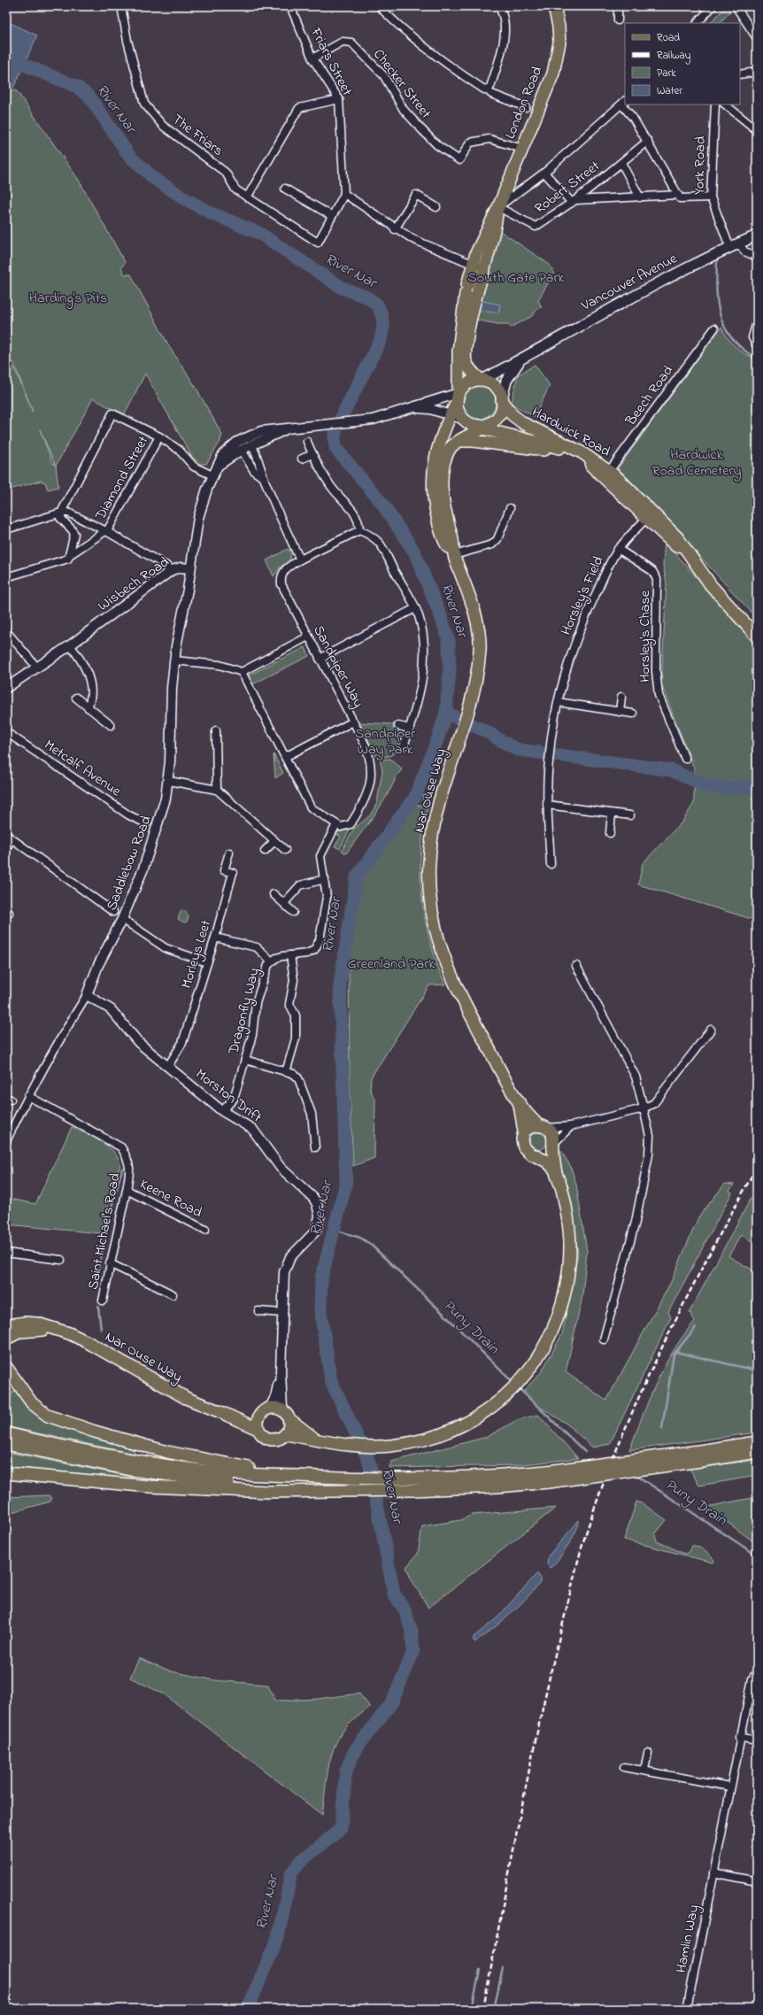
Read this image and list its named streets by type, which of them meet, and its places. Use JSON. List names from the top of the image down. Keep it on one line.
{"streets":{"main road":["London Road","Vancouver Avenue","Hardwick Road","Nar Ouse Way"],"street":["Friars Street","Checker Street","The Friars","York Road","Robert Street","Beech Road","Diamond Street","Wisbech Road","Horsley's Field","Horsley's Chase","Sandpiper Way","Metcalf Avenue","Saddlebow Road","Morleys Leet","Dragonfly Way","Morston Drift","Keene Road","Saint Michael's Road","Hamlin Way"]},"crossings":[["Friars Street","Checker Street"],["Checker Street","London Road"],["London Road","Robert Street"],["London Road","Vancouver Avenue"],["London Road","Hardwick Road"],["London Road","Wisbech Road"],["London Road","Nar Ouse Way"],["York Road","Vancouver Avenue"],["Vancouver Avenue","Hardwick Road"],["Vancouver Avenue","Wisbech Road"],["Vancouver Avenue","Nar Ouse Way"],["Beech Road","Hardwick Road"],["Hardwick Road","Wisbech Road"],["Hardwick Road","Horsley's Field"],["Hardwick Road","Nar Ouse Way"],["Wisbech Road","Nar Ouse Way"],["Wisbech Road","Saddlebow Road"],["Horsley's Field","Horsley's Chase"],["Sandpiper Way","Dragonfly Way"],["Nar Ouse Way","Morston Drift"],["Saddlebow Road","Morston Drift"],["Saddlebow Road","Saint Michael's Road"],["Morleys Leet","Morston Drift"],["Dragonfly Way","Morston Drift"],["Keene Road","Saint Michael's Road"]],"water":["River Nar","Puny Drain"],"parks":["South Gate Park","Harding's Pits","Hardwick Road Cemetery","Sandpiper Way Park","Greenland Park"],"legend":["Road","Railway","Park","Water"]}
